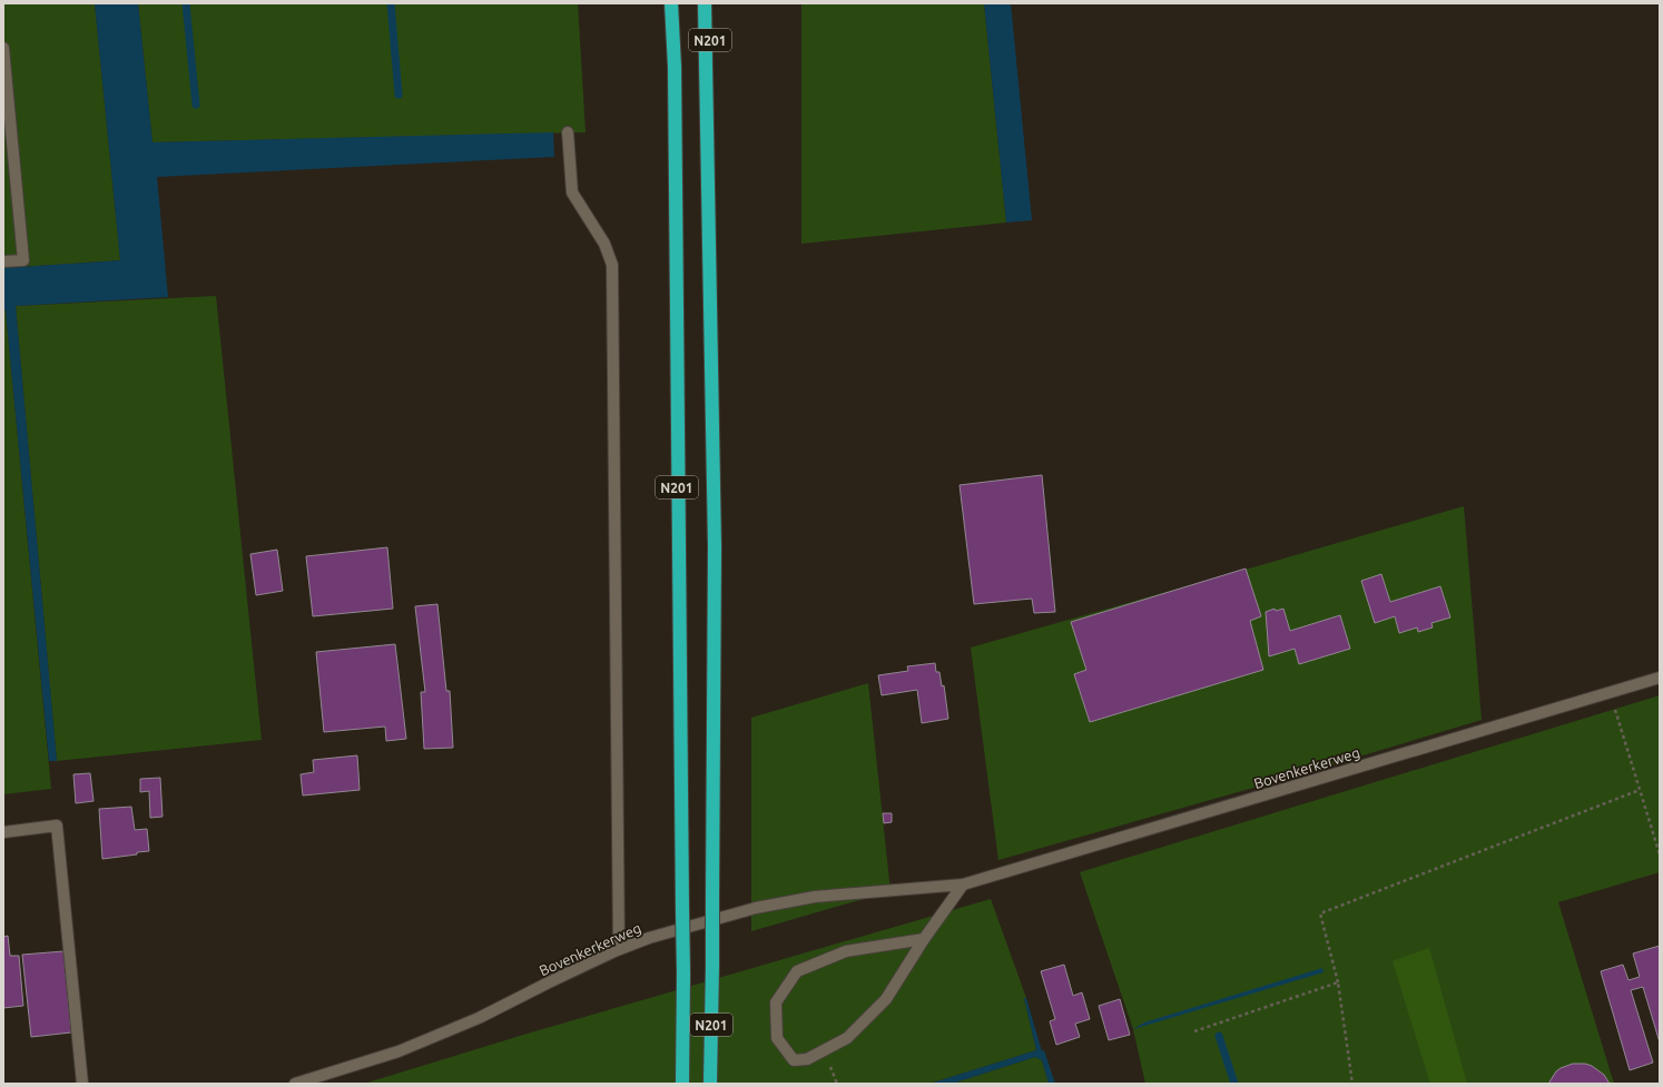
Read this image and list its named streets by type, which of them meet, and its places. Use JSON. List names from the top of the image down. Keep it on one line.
{"streets":{"highway":["N201"],"street":["Bovenkerkerweg"]}}
